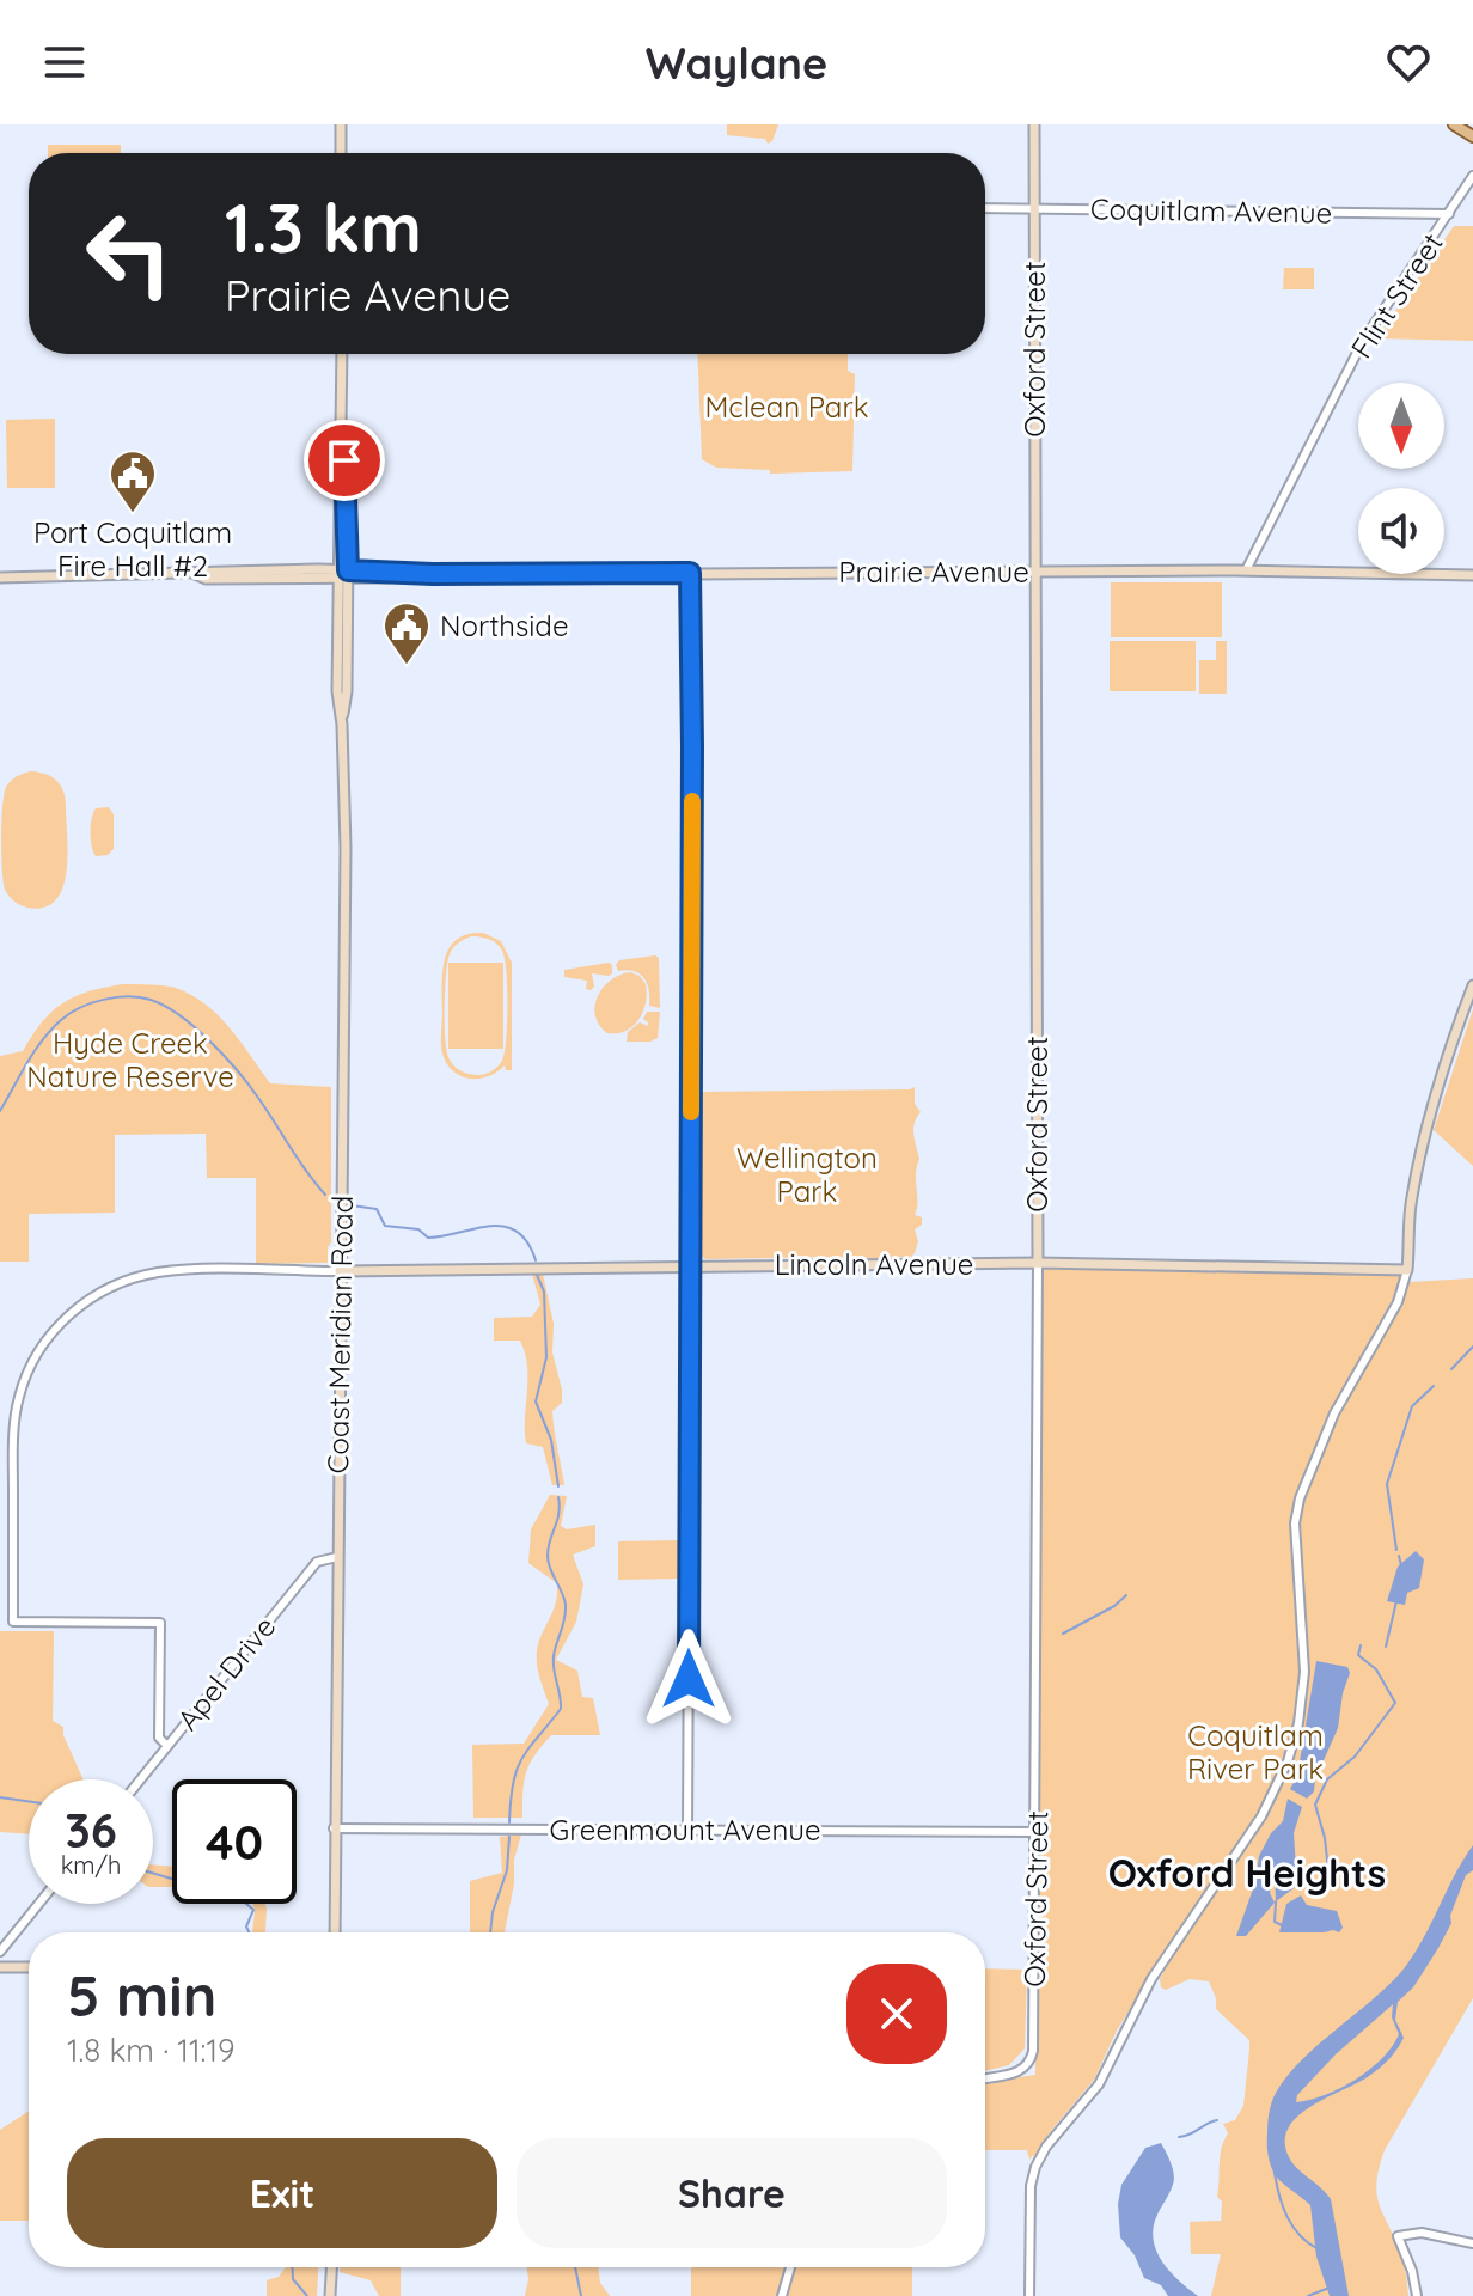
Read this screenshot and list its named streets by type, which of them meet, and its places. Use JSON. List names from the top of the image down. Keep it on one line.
{"streets":{"main road":["Oxford Street","Prairie Avenue","Lincoln Avenue","Coast Meridian Road"],"street":["Coquitlam Avenue","Flint Street","Apel Drive","Greenmount Avenue"]},"crossings":[["Coquitlam Avenue","Flint Street"],["Coquitlam Avenue","Oxford Street"],["Flint Street","Prairie Avenue"],["Oxford Street","Prairie Avenue"],["Oxford Street","Lincoln Avenue"],["Oxford Street","Greenmount Avenue"],["Prairie Avenue","Coast Meridian Road"],["Lincoln Avenue","Coast Meridian Road"],["Coast Meridian Road","Apel Drive"],["Coast Meridian Road","Greenmount Avenue"]],"districts":["Oxford Heights"],"parks":["Mclean Park","Hyde Creek Nature Reserve","Wellington Park","Coquitlam River Park"],"places":{"public building":["Port Coquitlam Fire Hall #2","Northside"]},"north":"bottom","page":{"header":"Waylane","turn":["1.3 km","Prairie Avenue"],"speed":"36 km/h","limit":"40","heading":["5 min","1.8 km · 11:19"],"buttons":["Exit","Share"]}}
